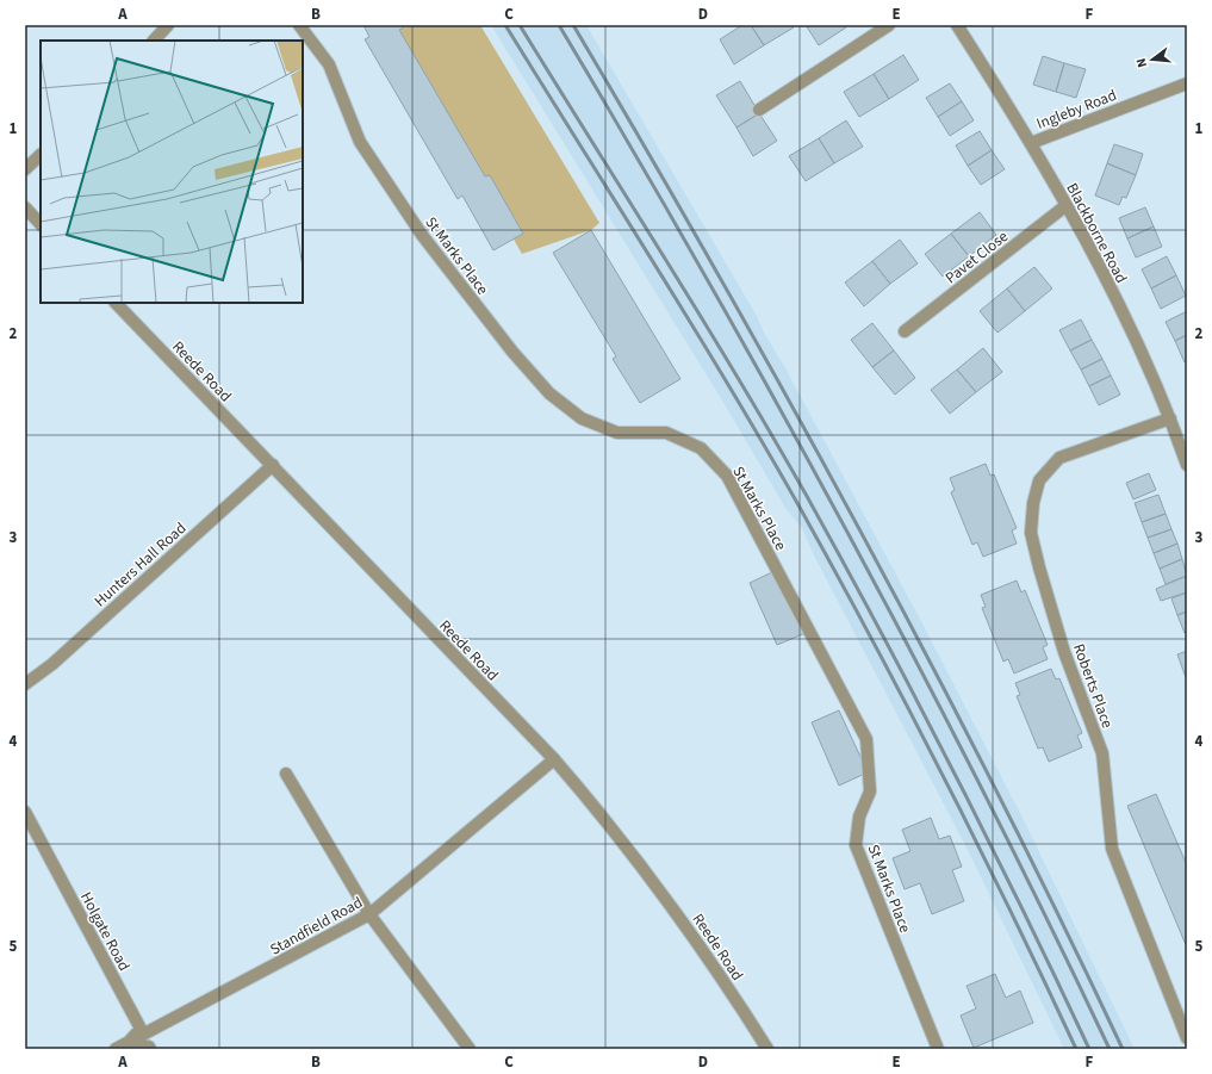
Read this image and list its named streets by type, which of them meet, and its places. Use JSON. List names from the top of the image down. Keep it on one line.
{"streets":{"street":["Ingleby Road","Blackborne Road","St Marks Place","Pavet Close","Reede Road","Hunters Hall Road","Roberts Place","Standfield Road","Holgate Road"]},"crossings":[["Ingleby Road","Blackborne Road"],["Blackborne Road","Pavet Close"],["Blackborne Road","Roberts Place"],["Reede Road","Hunters Hall Road"],["Reede Road","Standfield Road"],["Standfield Road","Holgate Road"]],"north":"left","grid":{"columns":["A","B","C","D","E","F"],"rows":["1","2","3","4","5"]}}
